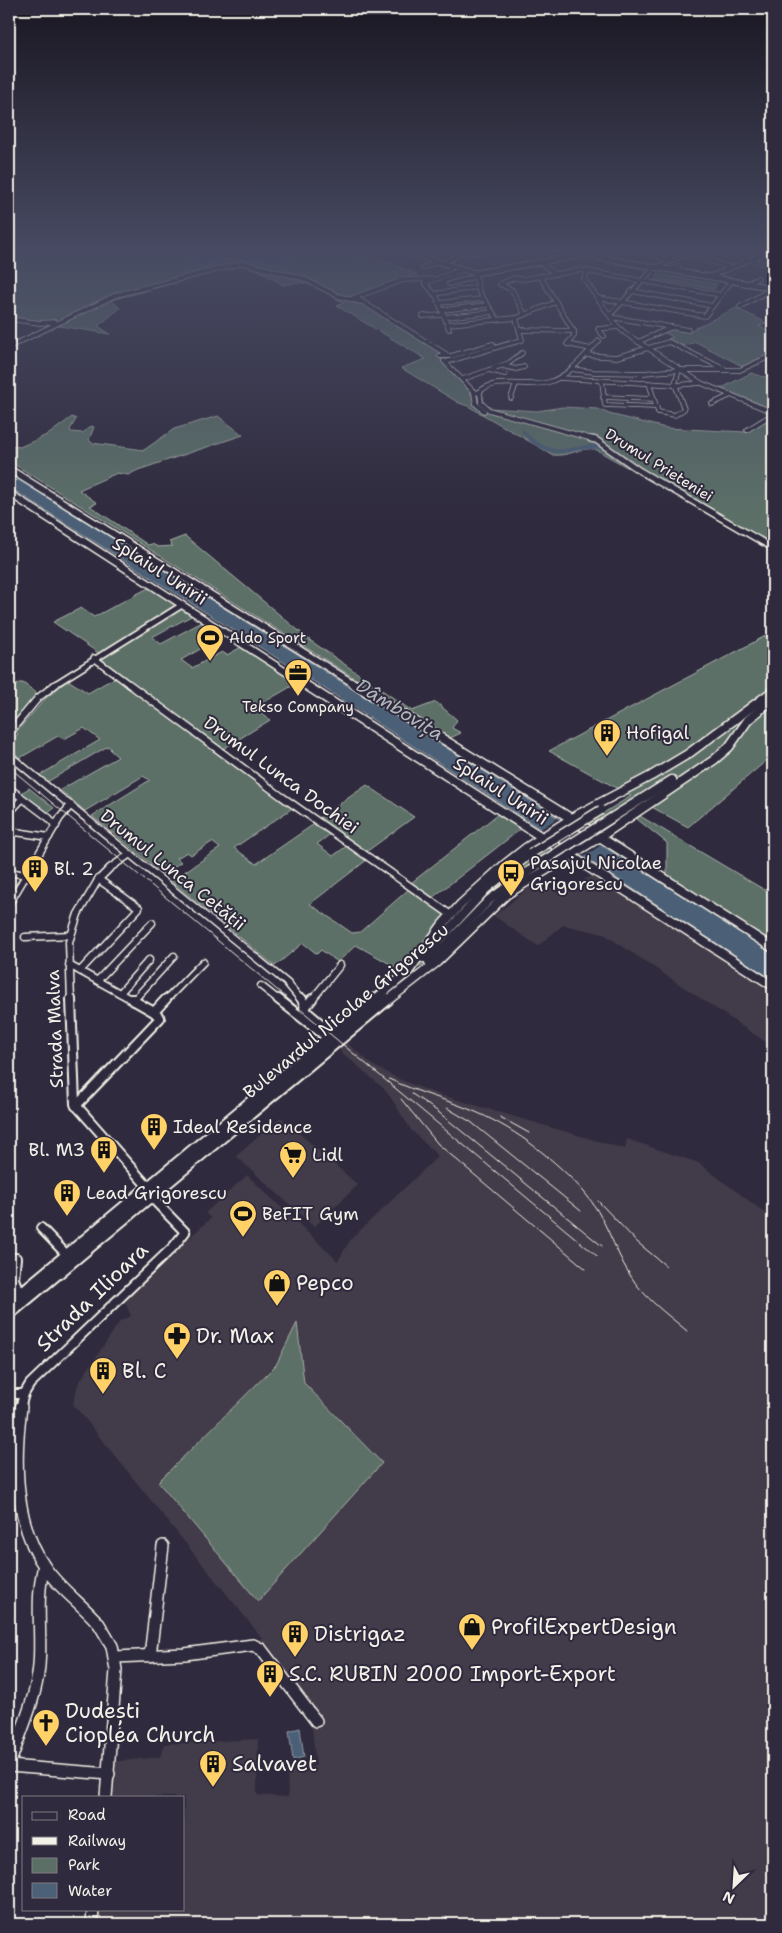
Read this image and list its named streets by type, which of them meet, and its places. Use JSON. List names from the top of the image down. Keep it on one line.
{"streets":{"main road":["Splaiul Unirii","Bulevardul Nicolae Grigorescu"],"street":["Drumul Prieteniei","Drumul Lunca Dochiei","Drumul Lunca Cetății","Strada Malva","Strada Ilioara"]},"crossings":[["Splaiul Unirii","Bulevardul Nicolae Grigorescu"],["Drumul Lunca Dochiei","Bulevardul Nicolae Grigorescu"],["Drumul Lunca Cetății","Bulevardul Nicolae Grigorescu"],["Drumul Lunca Cetății","Strada Malva"],["Bulevardul Nicolae Grigorescu","Strada Malva"],["Strada Malva","Strada Ilioara"]],"water":["Dâmbovița"],"places":{"sports":["Aldo Sport","BeFIT Gym"],"office":["Tekso Company"],"building":["Hofigal","Bl. 2","Ideal Residence","Bl. M3","Lead Grigorescu","Bl. C","Distrigaz","S.C. RUBIN 2000 Import-Export","Salvavet"],"bus stop":["Pasajul Nicolae Grigorescu"],"supermarket":["Lidl"],"shop":["Pepco","ProfilExpertDesign"],"pharmacy":["Dr. Max"],"church":["Dudești Cioplea Church"]},"legend":["Road","Railway","Park","Water"],"north":"bottom left"}
